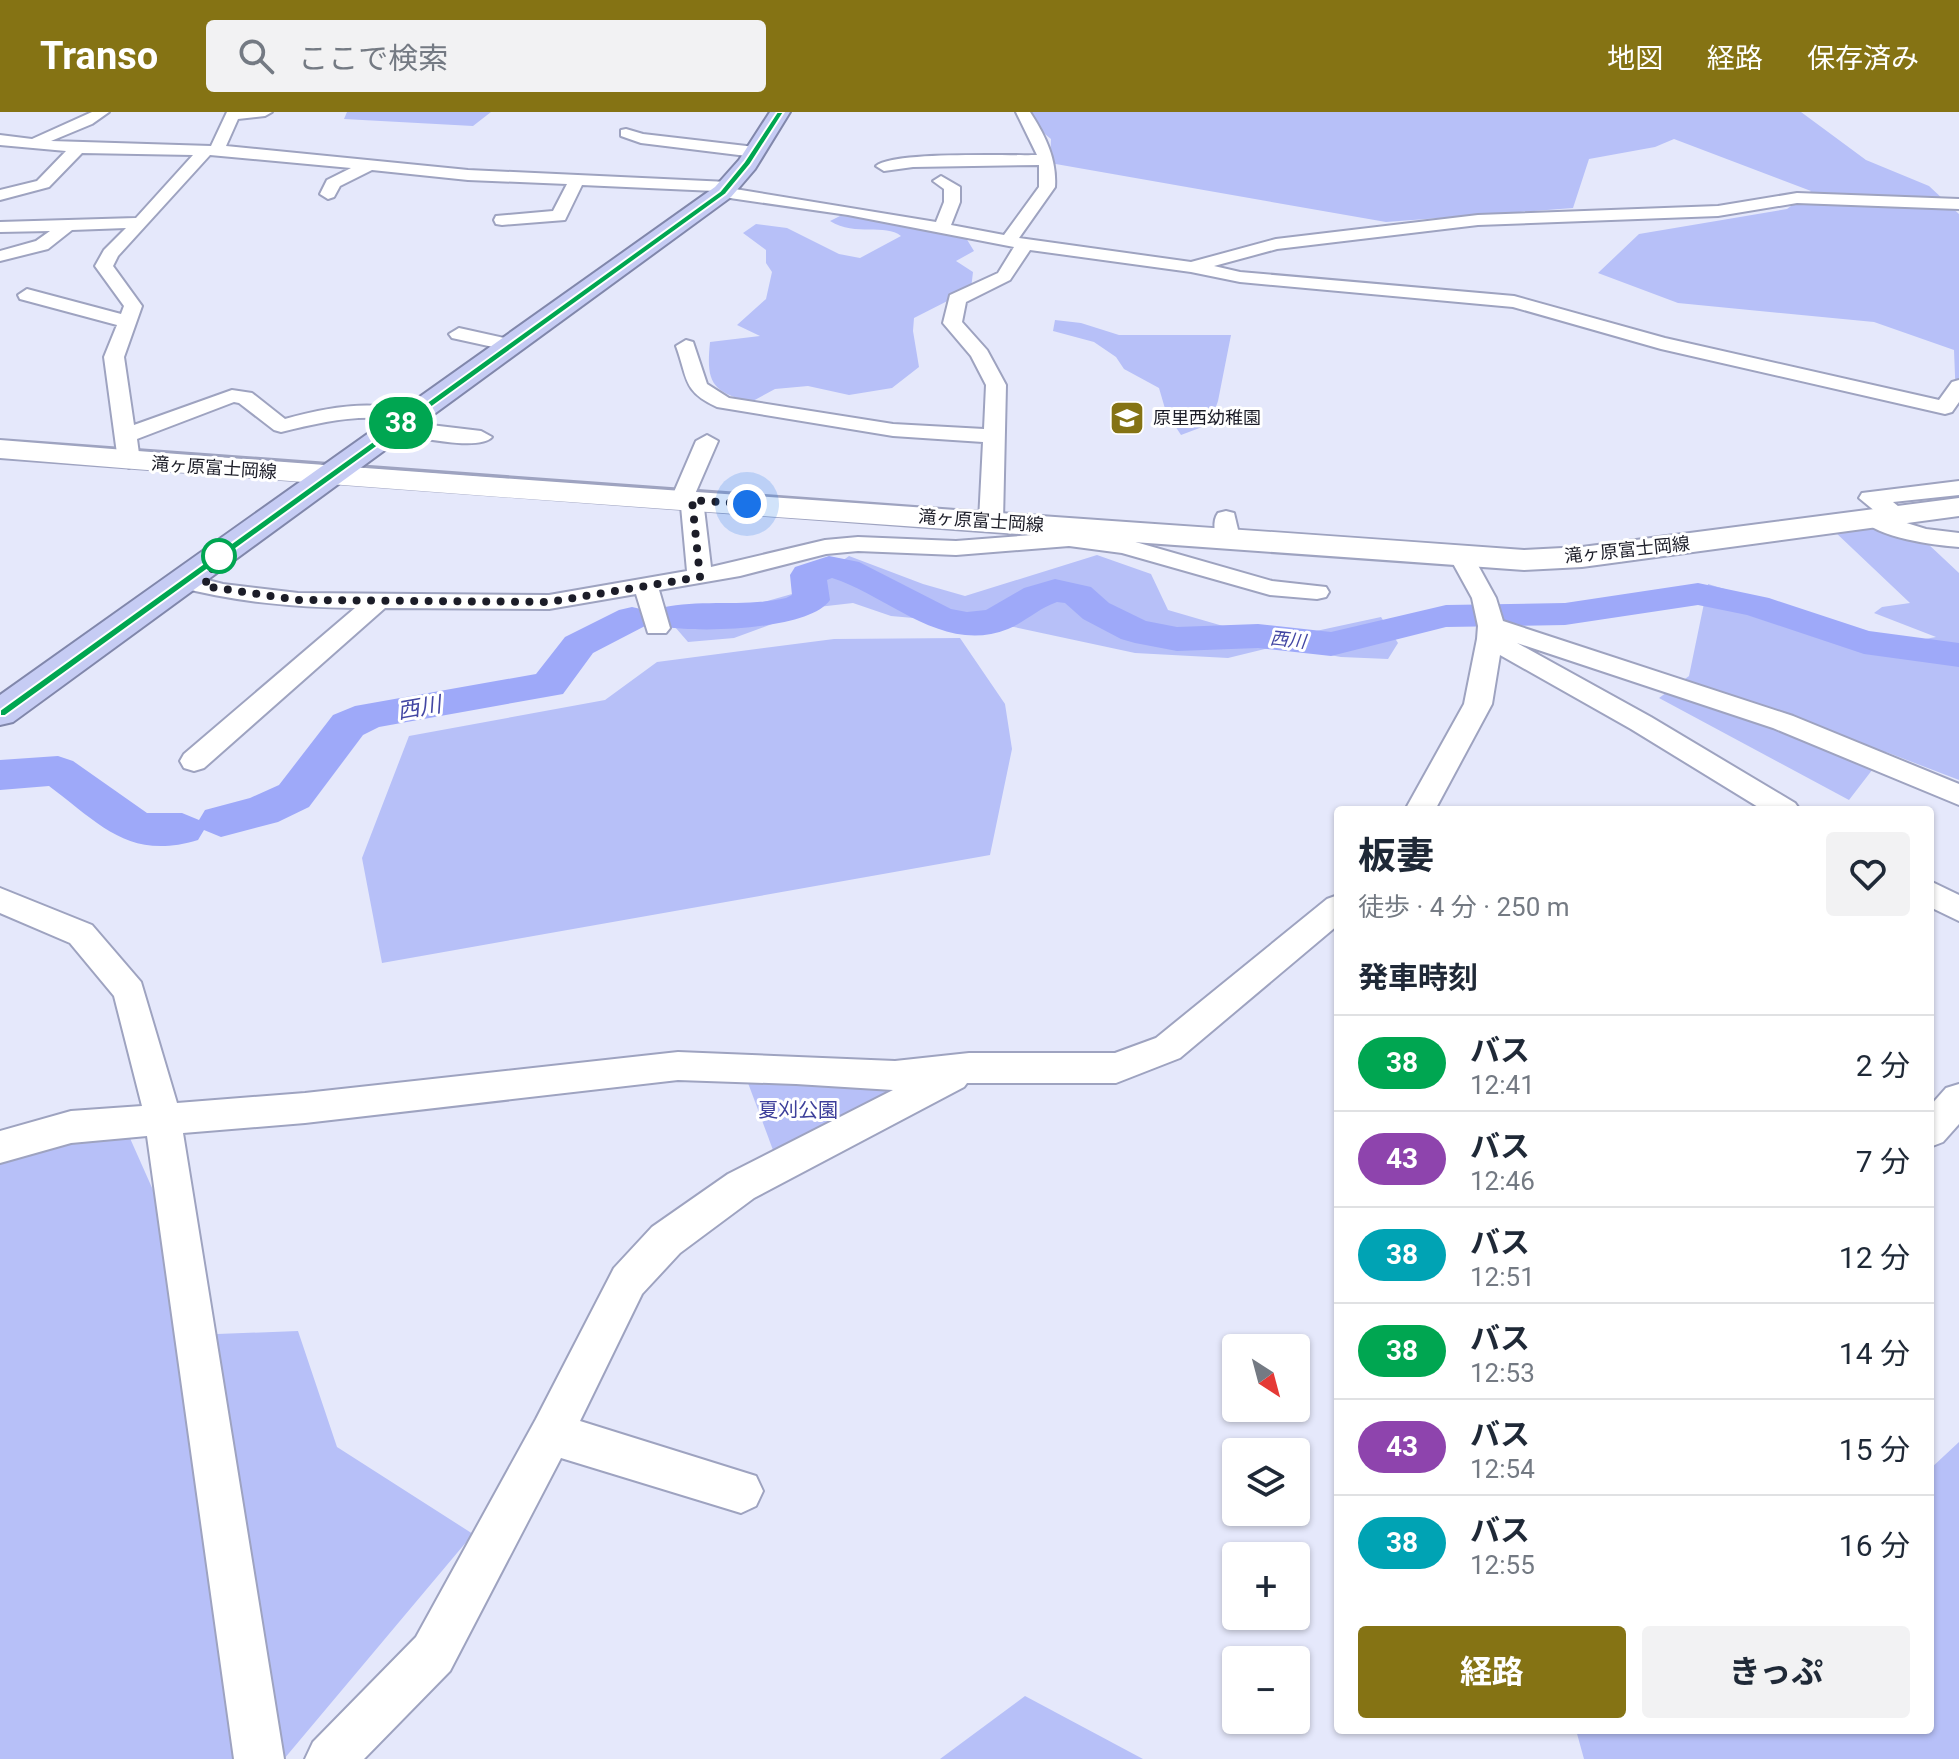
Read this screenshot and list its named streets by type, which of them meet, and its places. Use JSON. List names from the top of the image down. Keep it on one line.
{"streets":{"main road":["滝ヶ原富士岡線"]},"water":["西川"],"parks":["夏刈公園"],"places":{"school or university":["原里西幼稚園"]},"lines":["bus line 38"],"north":"bottom right","page":{"header":"Transo","search":"ここで検索","nav":["地図","経路","保存済み"],"on_map":"38","heading":[["板妻","徒歩 · 4 分 · 250 m"],"発車時刻"],"list":[{"mark":"38","name":"バス","note":"12:41","value":"2 分"},{"mark":"43","name":"バス","note":"12:46","value":"7 分"},{"mark":"38","name":"バス","note":"12:51","value":"12 分"},{"mark":"38","name":"バス","note":"12:53","value":"14 分"},{"mark":"43","name":"バス","note":"12:54","value":"15 分"},{"mark":"38","name":"バス","note":"12:55","value":"16 分"}],"map_buttons":["+","−"],"buttons":["経路","きっぷ"]}}
